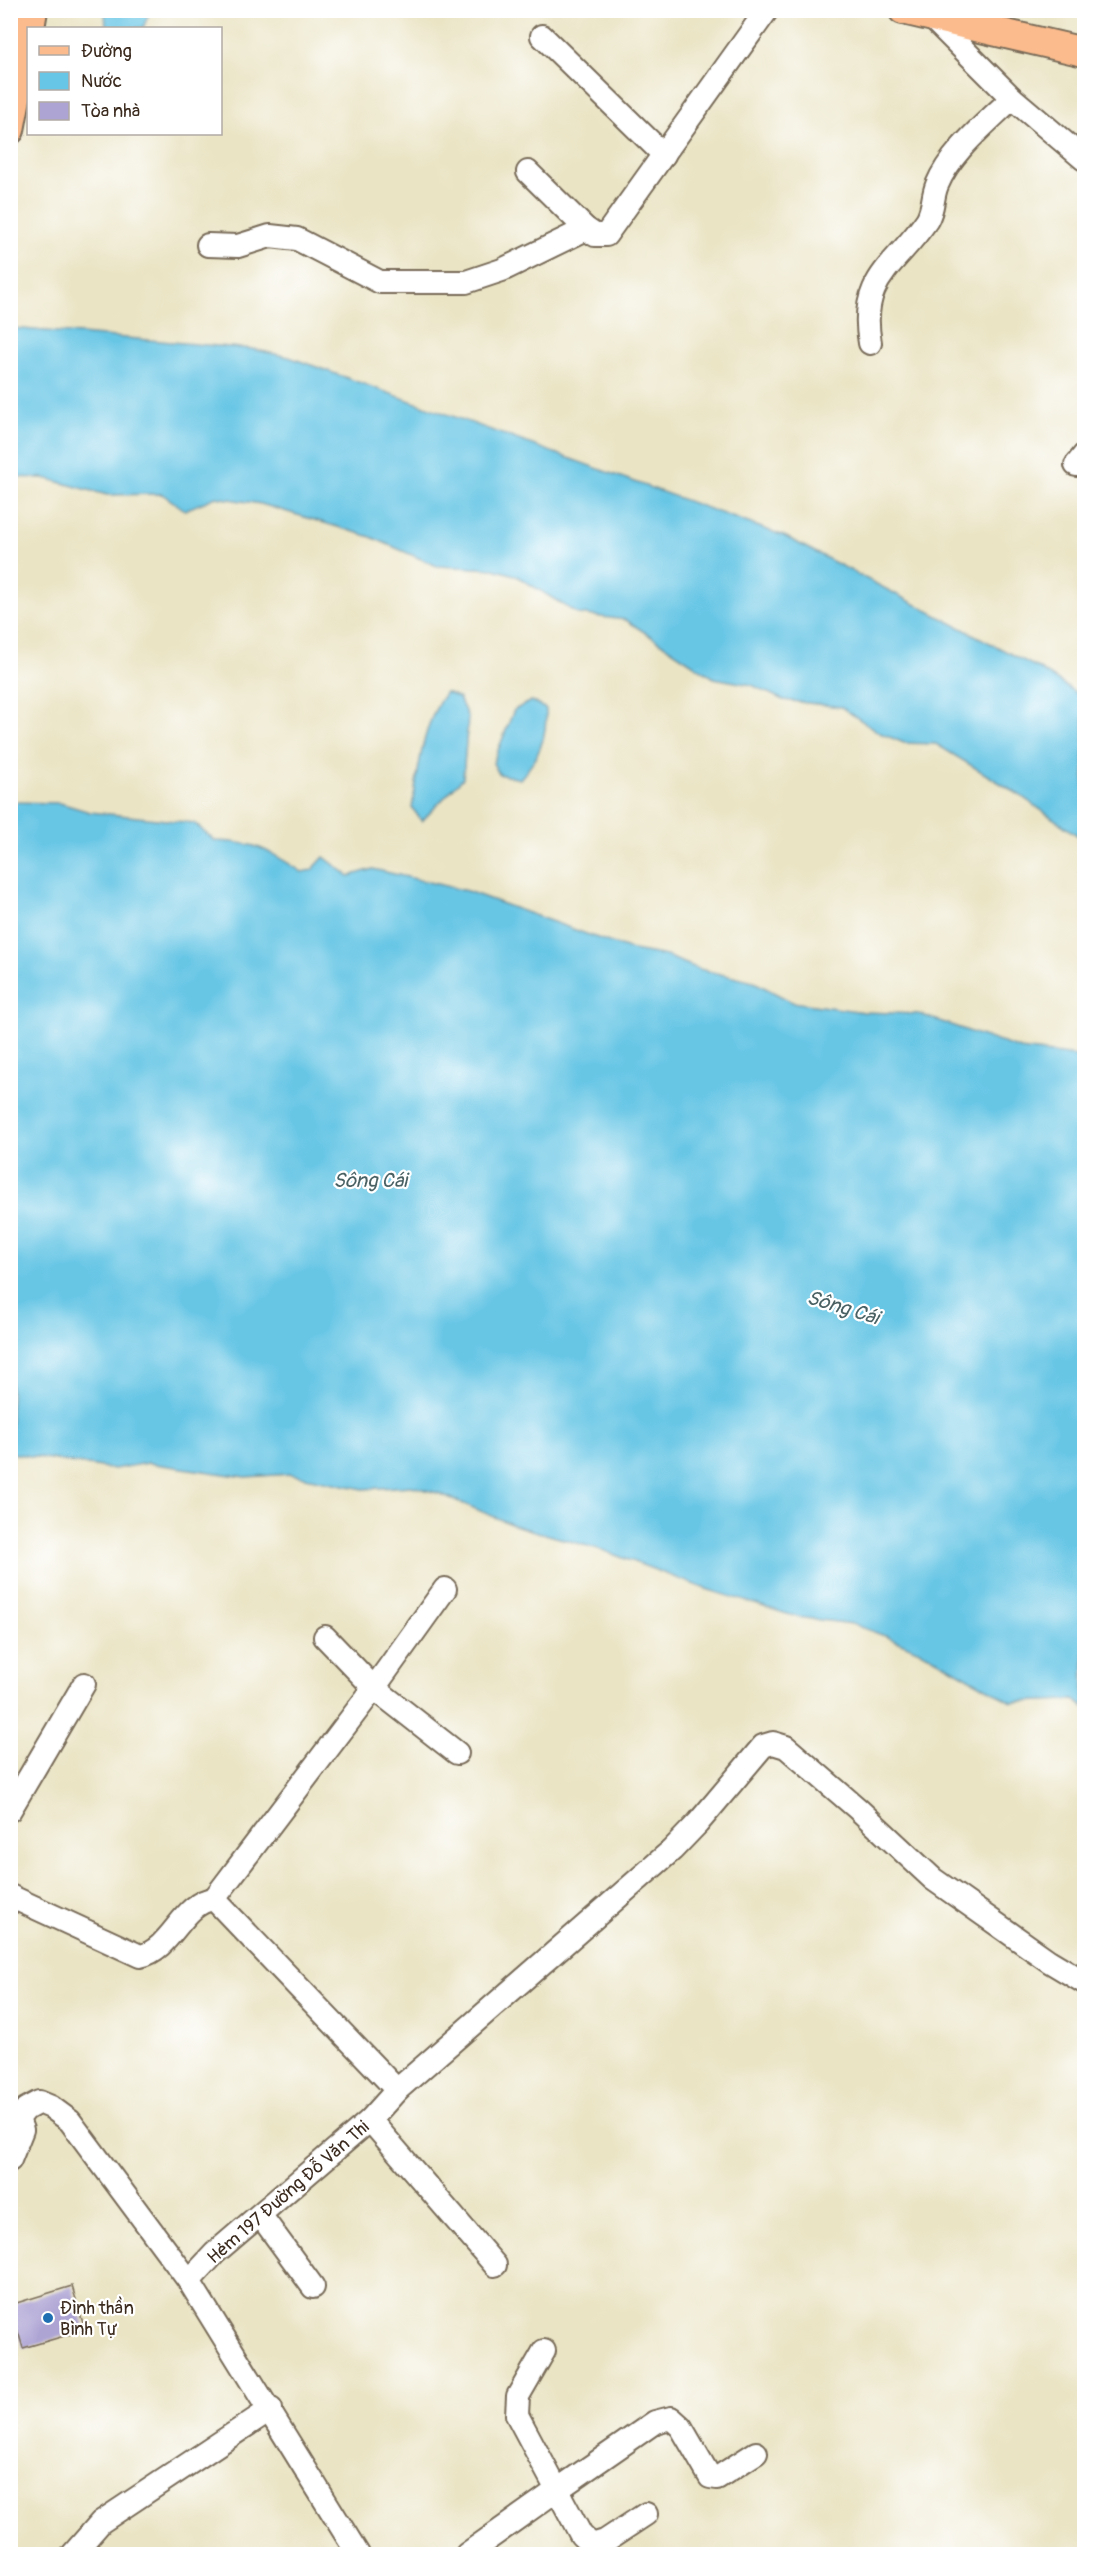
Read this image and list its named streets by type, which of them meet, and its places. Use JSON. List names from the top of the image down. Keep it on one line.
{"streets":{"street":["Hẻm 197 Đường Đỗ Văn Thi"]},"water":["Sông Cái"],"places":["Đình thần Bình Tự"],"legend":["Đường","Nước","Tòa nhà"]}
